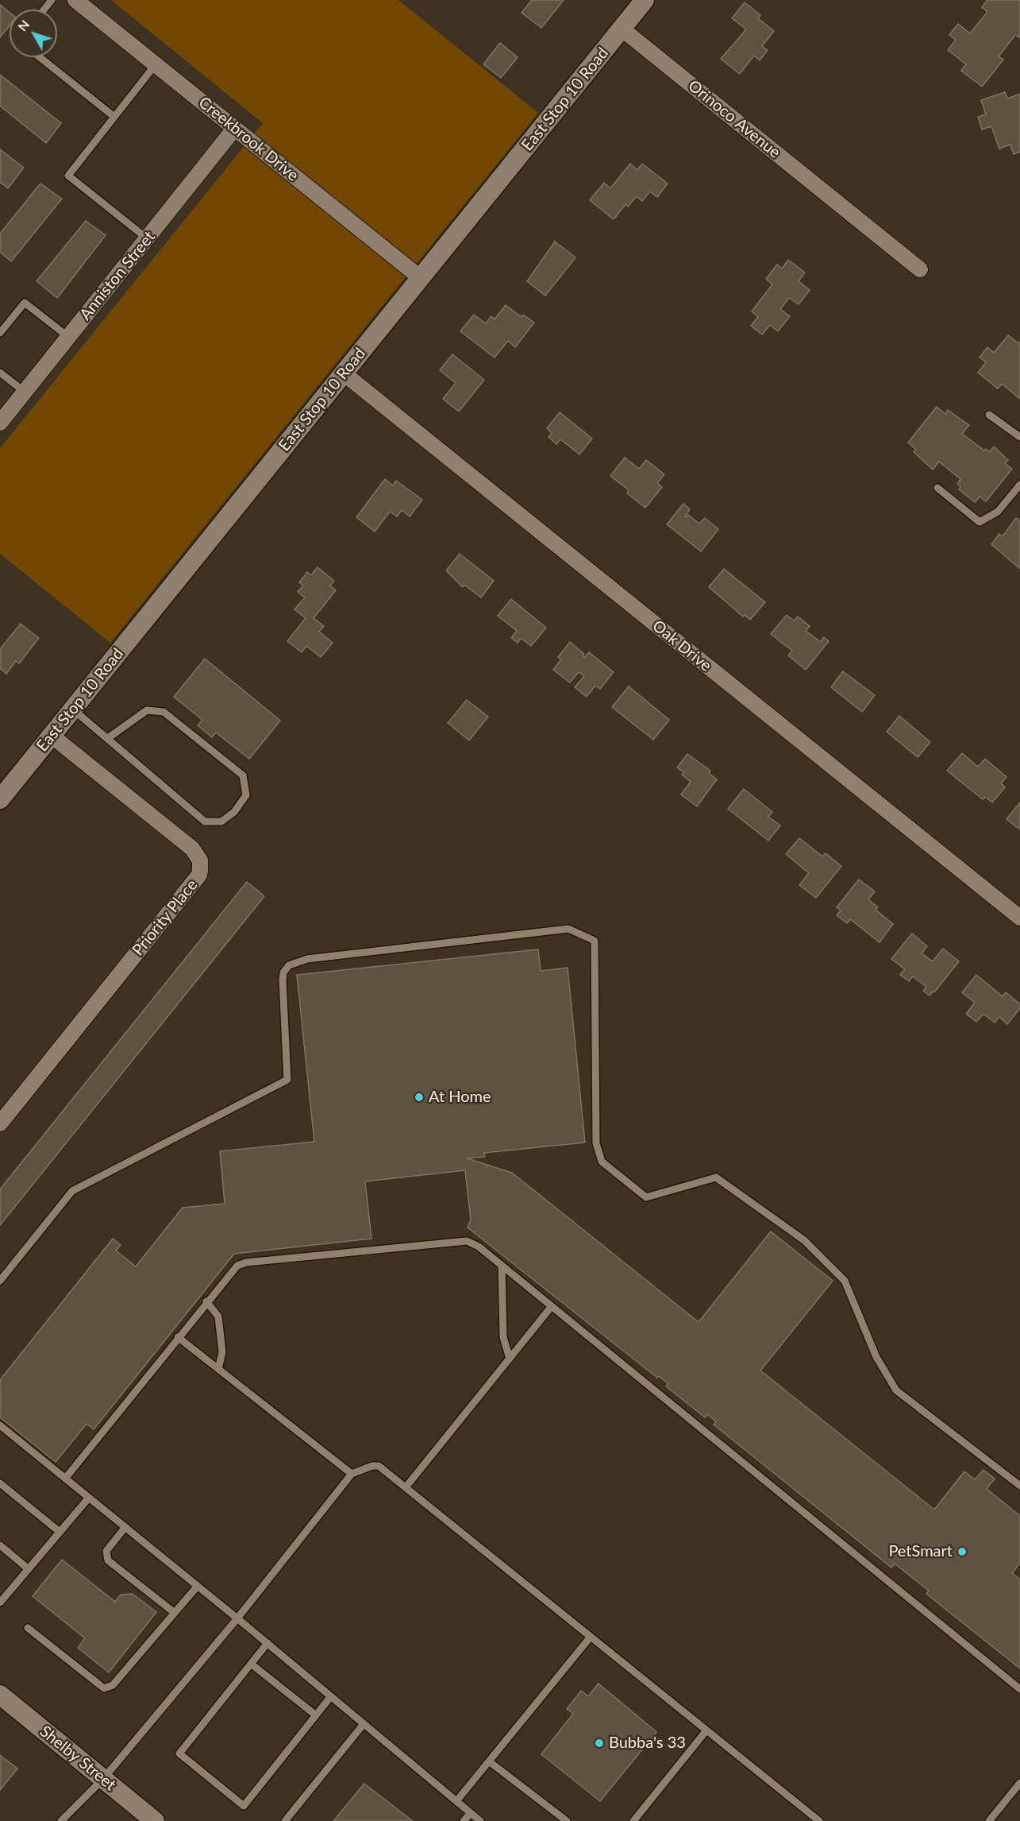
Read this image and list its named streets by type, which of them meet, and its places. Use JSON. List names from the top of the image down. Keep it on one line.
{"streets":{"street":["East Stop 10 Road","Orinoco Avenue","Creekbrook Drive","Anniston Street","Oak Drive","Priority Place","Shelby Street"]},"crossings":[["East Stop 10 Road","Orinoco Avenue"],["East Stop 10 Road","Creekbrook Drive"],["East Stop 10 Road","Oak Drive"],["East Stop 10 Road","Priority Place"],["Creekbrook Drive","Anniston Street"]],"places":["At Home","PetSmart","Bubba's 33"],"north":"top left"}
